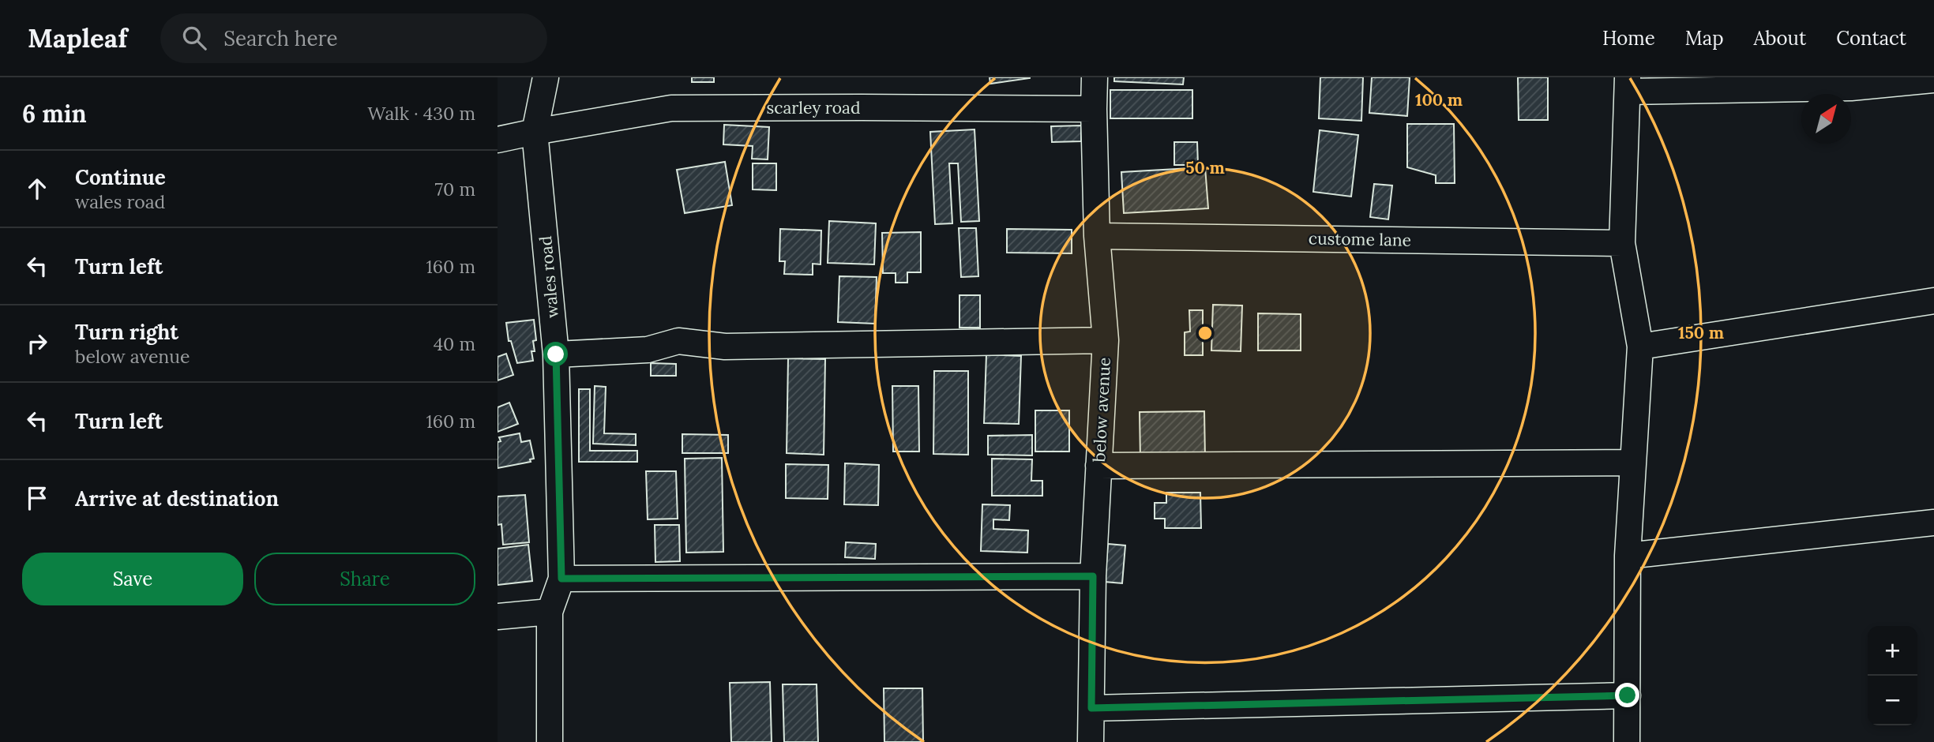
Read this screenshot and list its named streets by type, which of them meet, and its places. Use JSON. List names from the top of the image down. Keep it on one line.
{"streets":{"street":["scarley road","custome lane","wales road","below avenue"]},"crossings":[["scarley road","wales road"],["scarley road","below avenue"],["custome lane","below avenue"]],"north":"top right","page":{"header":"Mapleaf","search":"Search here","nav":["Home","Map","About","Contact"],"heading":["6 min","Walk · 430 m"],"list":[["Continue","wales road","70 m"],["Turn left","160 m"],["Turn right","below avenue","40 m"],["Turn left","160 m"],"Arrive at destination"],"buttons":["Save","Share"],"map_buttons":["+","−"]},"rings":["100 m","50 m","150 m"]}
